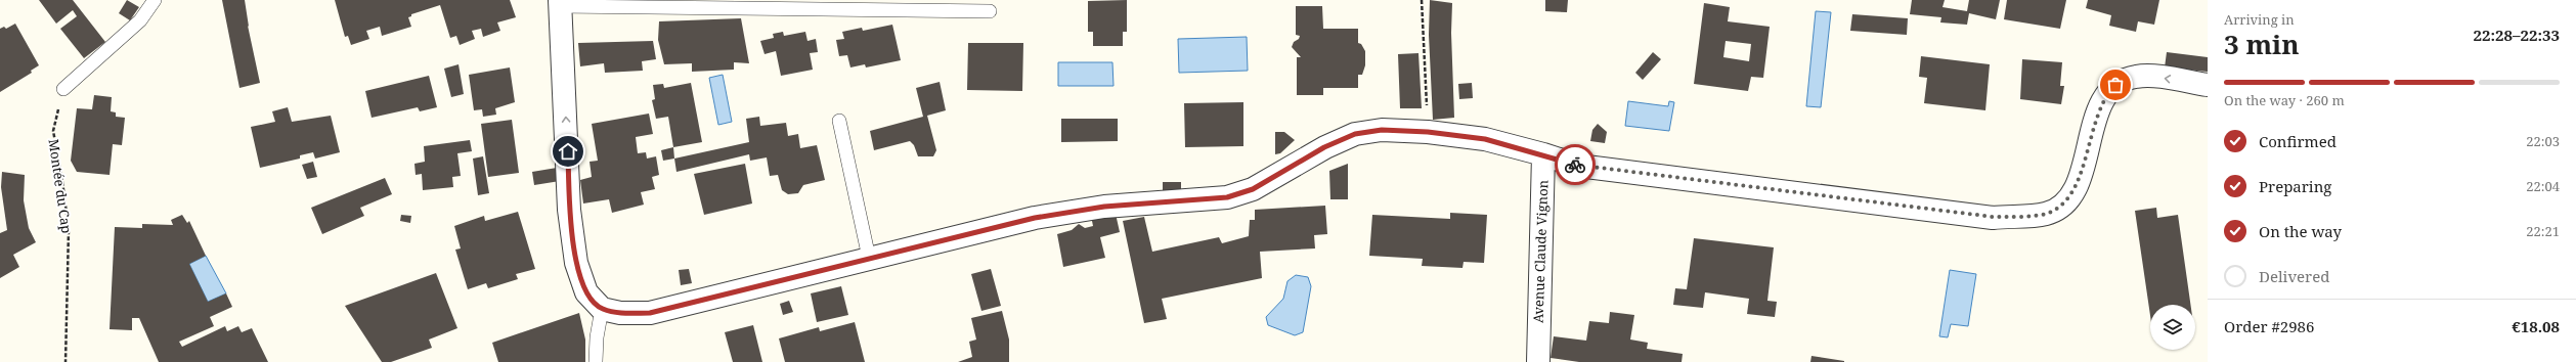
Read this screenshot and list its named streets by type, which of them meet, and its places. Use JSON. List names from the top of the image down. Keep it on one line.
{"streets":{"street":["Avenue Claude Vignon"],"path":["Montée du Cap"]},"page":{"heading":["3 min","Arriving in","22:28–22:33"],"panel":["Order #2986","€18.08"],"bar":"On the way · 260 m","list":[["Confirmed","22:03"],["Preparing","22:04"],["On the way","22:21"],"Delivered"]}}
